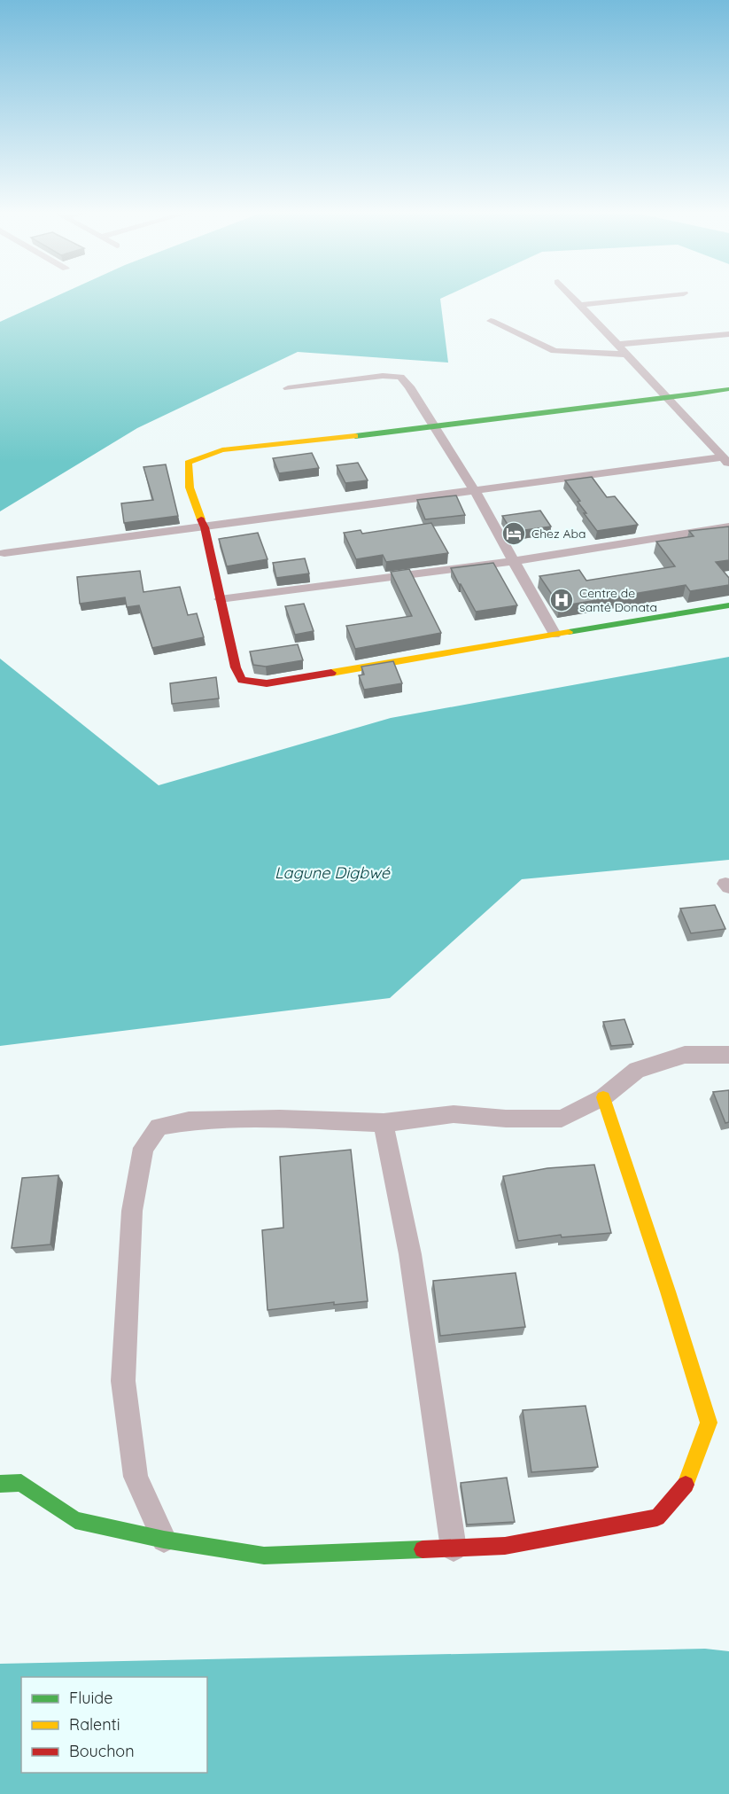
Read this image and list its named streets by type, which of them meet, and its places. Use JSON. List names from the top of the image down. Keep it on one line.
{"water":["Lagune Digbwé"],"places":{"hotel":["Chez Aba"],"hospital":["Centre de santé Donata"]},"legend":["Fluide","Ralenti","Bouchon"]}
